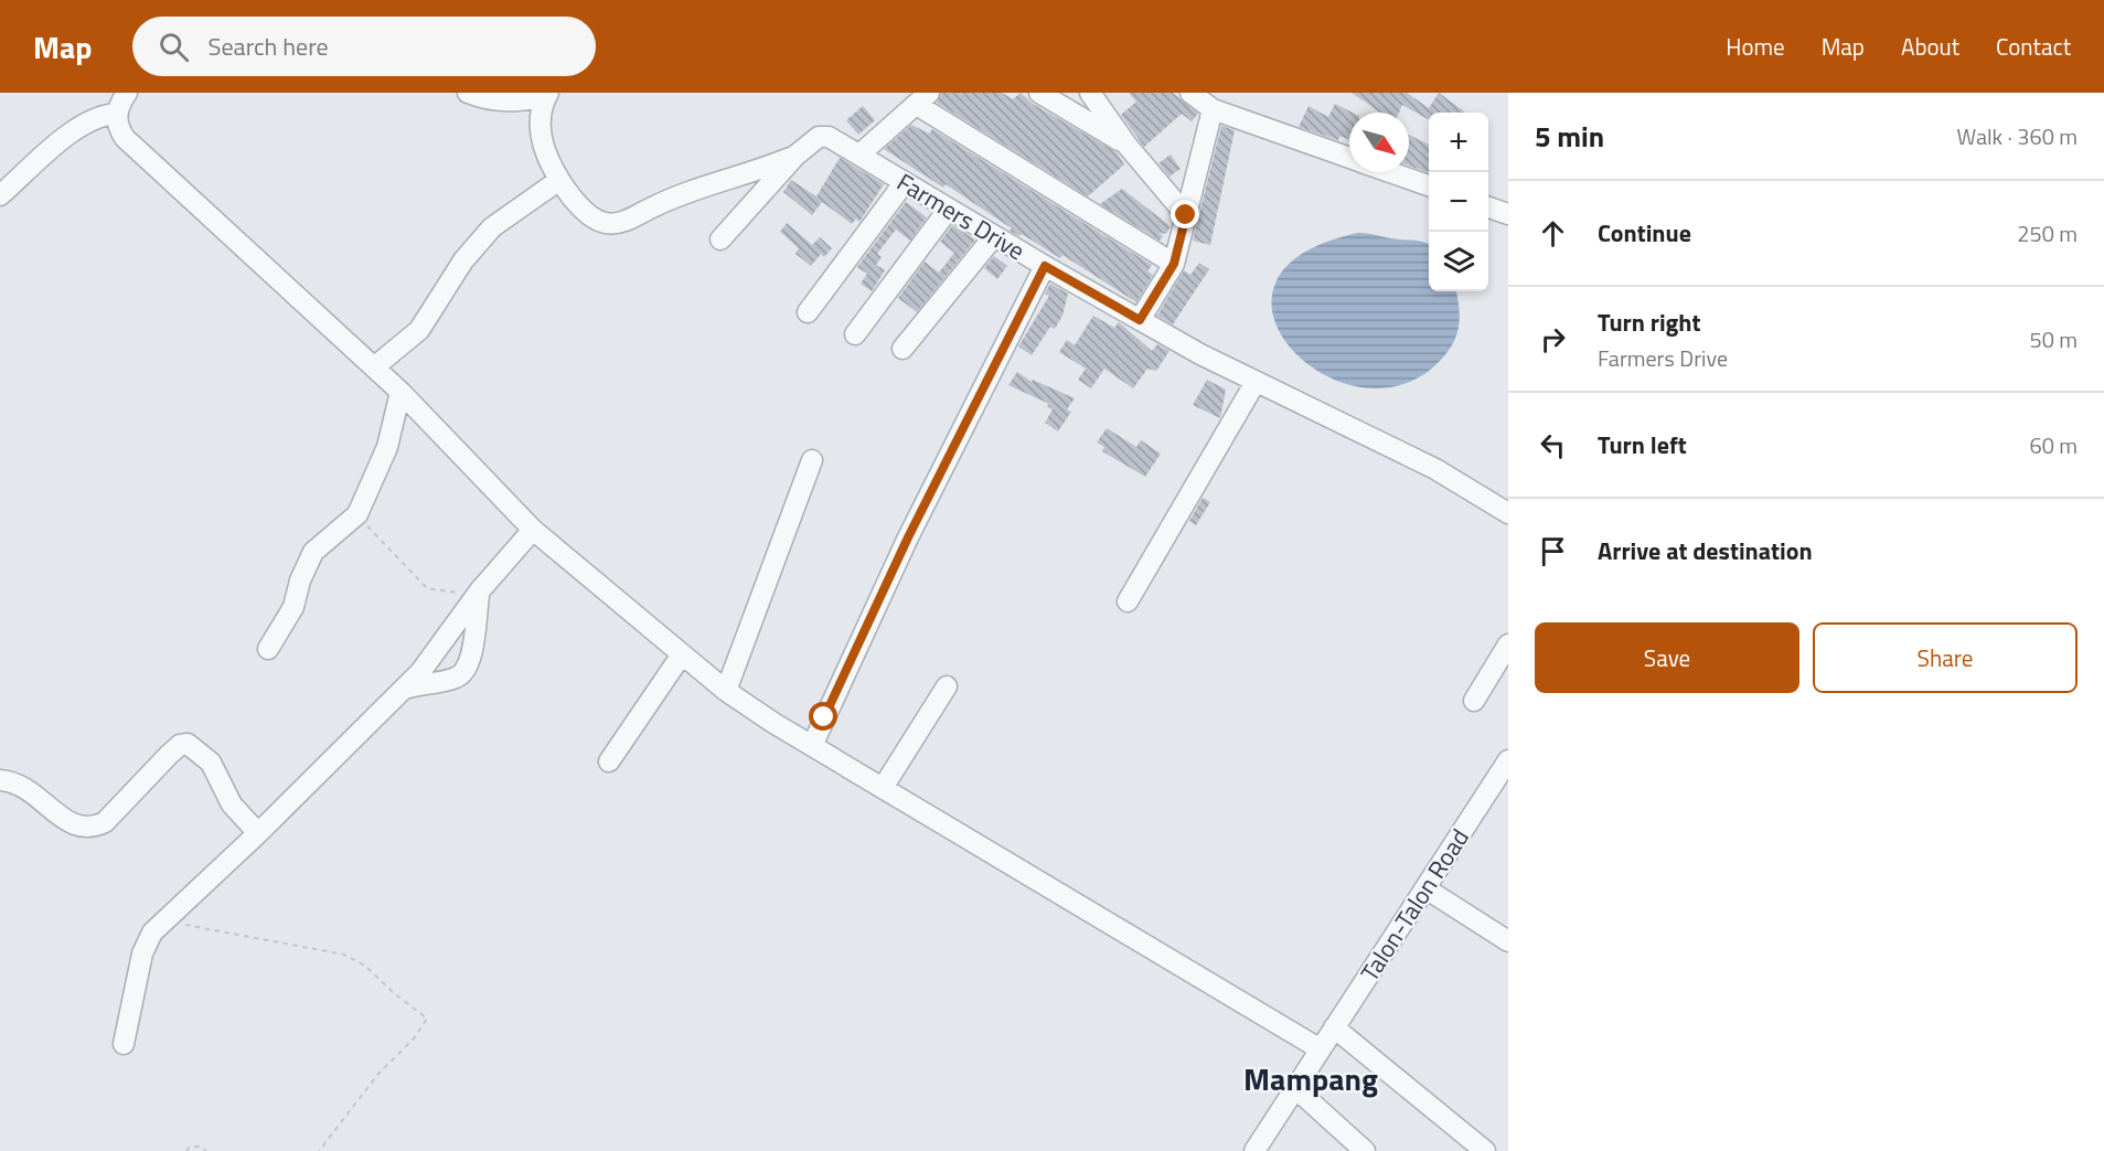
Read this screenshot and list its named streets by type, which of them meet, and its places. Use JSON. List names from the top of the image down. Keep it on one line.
{"streets":{"street":["Farmers Drive","Talon-Talon Road"]},"districts":["Mampang"],"north":"bottom right","page":{"header":"Map","search":"Search here","nav":["Home","Map","About","Contact"],"heading":["5 min","Walk · 360 m"],"map_buttons":["+","−"],"list":[["Continue","250 m"],["Turn right","Farmers Drive","50 m"],["Turn left","60 m"],"Arrive at destination"],"buttons":["Save","Share"]}}
